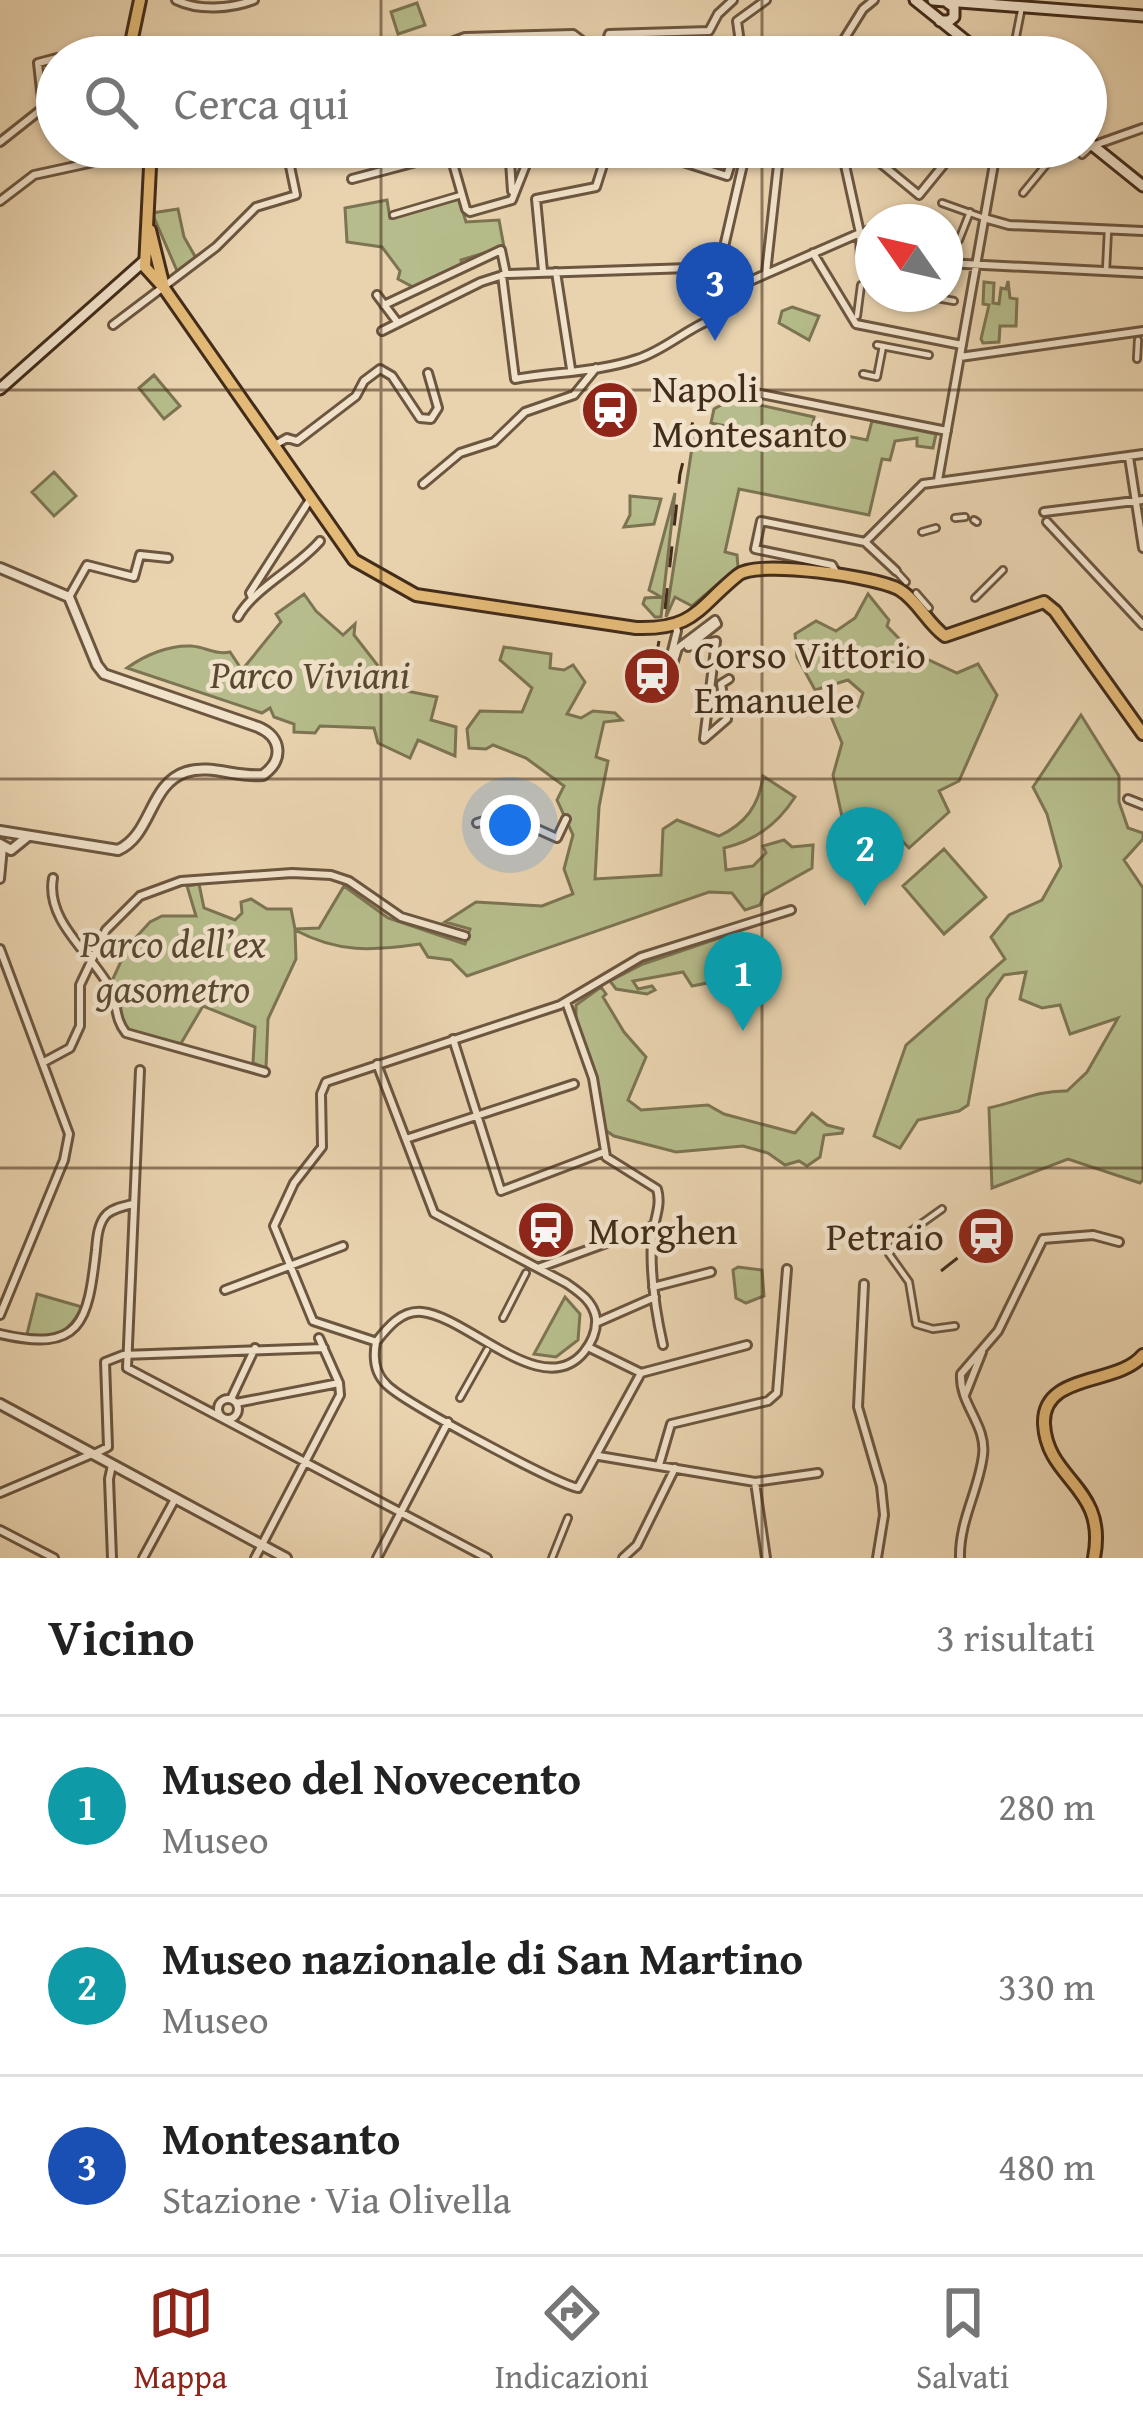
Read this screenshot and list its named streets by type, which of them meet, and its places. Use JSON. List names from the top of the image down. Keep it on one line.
{"parks":["Parco Viviani","Parco dell’ex gasometro"],"places":{"station":["Napoli Montesanto","Corso Vittorio Emanuele","Morghen","Petraio"]},"north":"top left","page":{"search":"Cerca qui","pins":["3","2","1"],"heading":["Vicino","3 risultati"],"list":[{"mark":"1","name":"Museo del Novecento","note":"Museo","value":"280 m"},{"mark":"2","name":"Museo nazionale di San Martino","note":"Museo","value":"330 m"},{"mark":"3","name":"Montesanto","note":"Stazione · Via Olivella","value":"480 m"}],"nav":["Mappa","Indicazioni","Salvati"]}}
